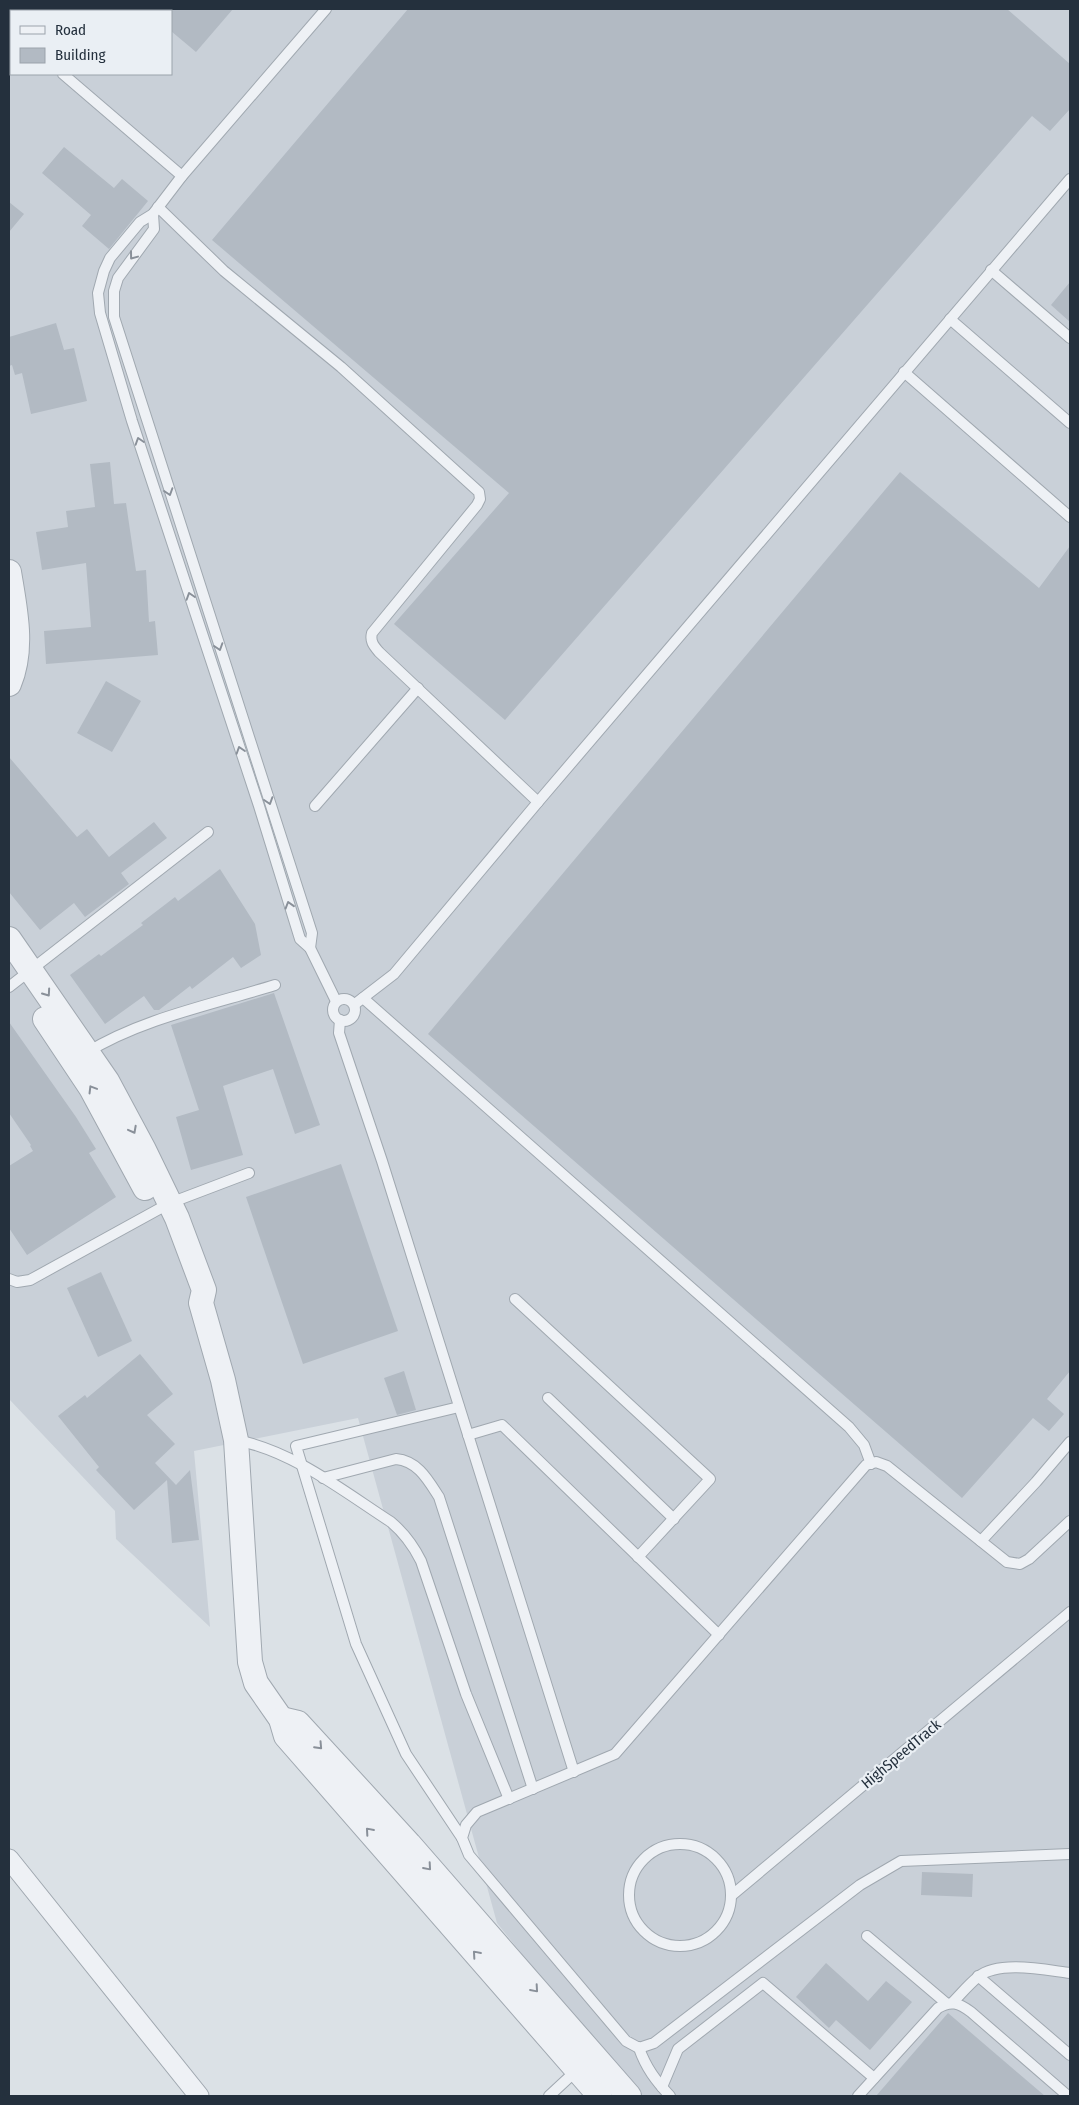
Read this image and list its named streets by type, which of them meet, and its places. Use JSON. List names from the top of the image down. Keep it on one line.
{"streets":{"lane":["HighSpeedTrack"]},"legend":["Road","Building"]}
